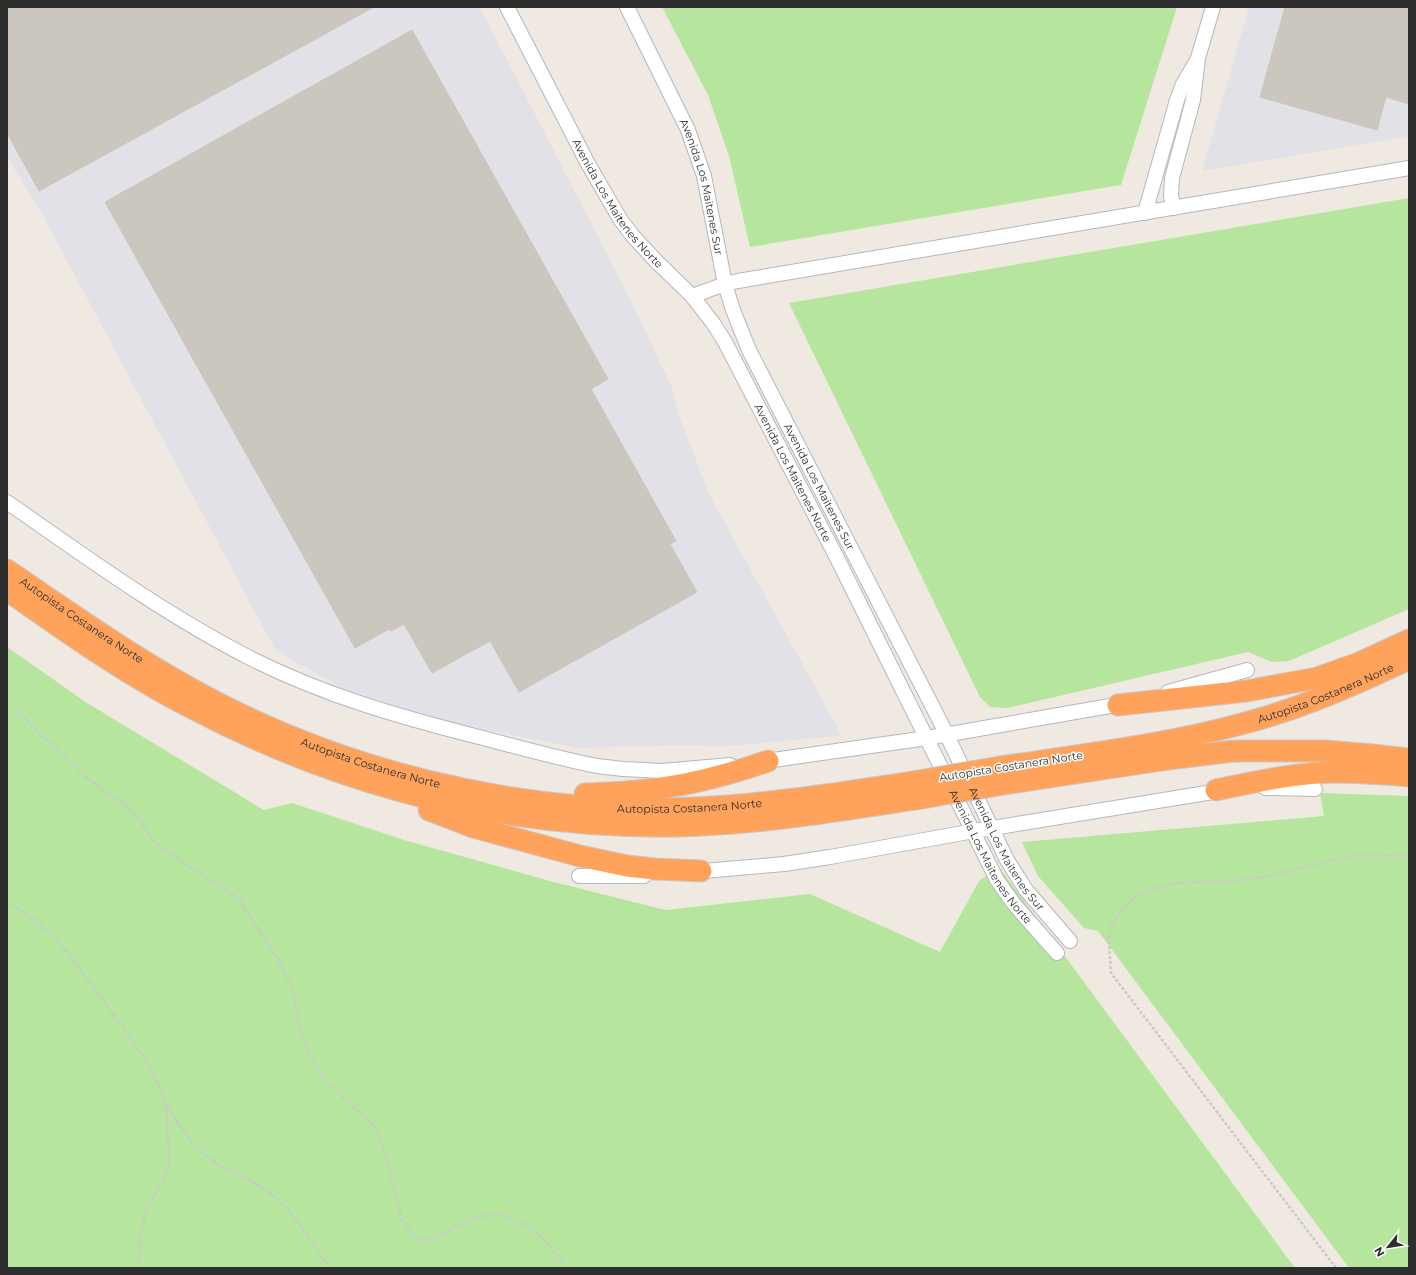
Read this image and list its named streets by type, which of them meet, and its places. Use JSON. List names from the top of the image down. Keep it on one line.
{"streets":{"highway":["Autopista Costanera Norte"],"street":["Avenida Los Maitenes Sur","Avenida Los Maitenes Norte"]},"north":"bottom left"}
